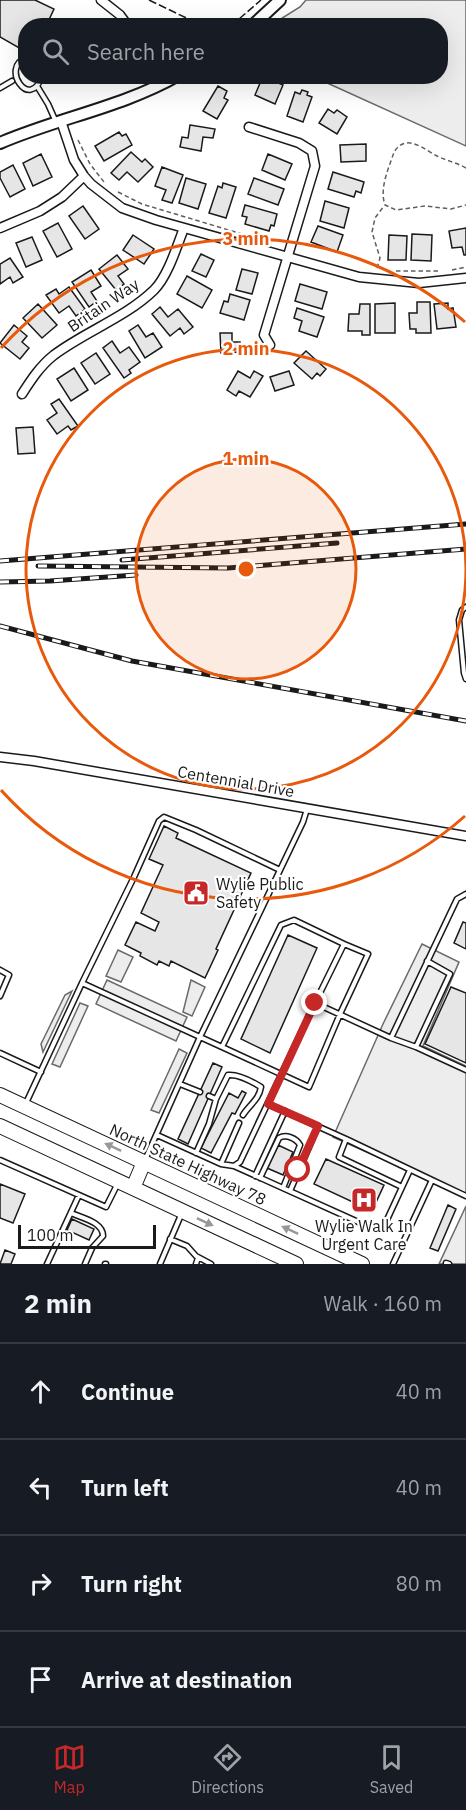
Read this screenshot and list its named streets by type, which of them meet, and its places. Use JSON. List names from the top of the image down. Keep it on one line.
{"streets":{"main road":["North State Highway 78"],"street":["Britain Way","Centennial Drive"]},"places":{"public building":["Wylie Public Safety"],"hospital":["Wylie Walk In Urgent Care"]},"scale_bar":"100 m","page":{"search":"Search here","scale":"100 m","heading":["2 min","Walk · 160 m"],"list":[["Continue","40 m"],["Turn left","40 m"],["Turn right","80 m"],"Arrive at destination"],"nav":["Map","Directions","Saved"]},"rings":["3 min","2 min","1 min"]}
